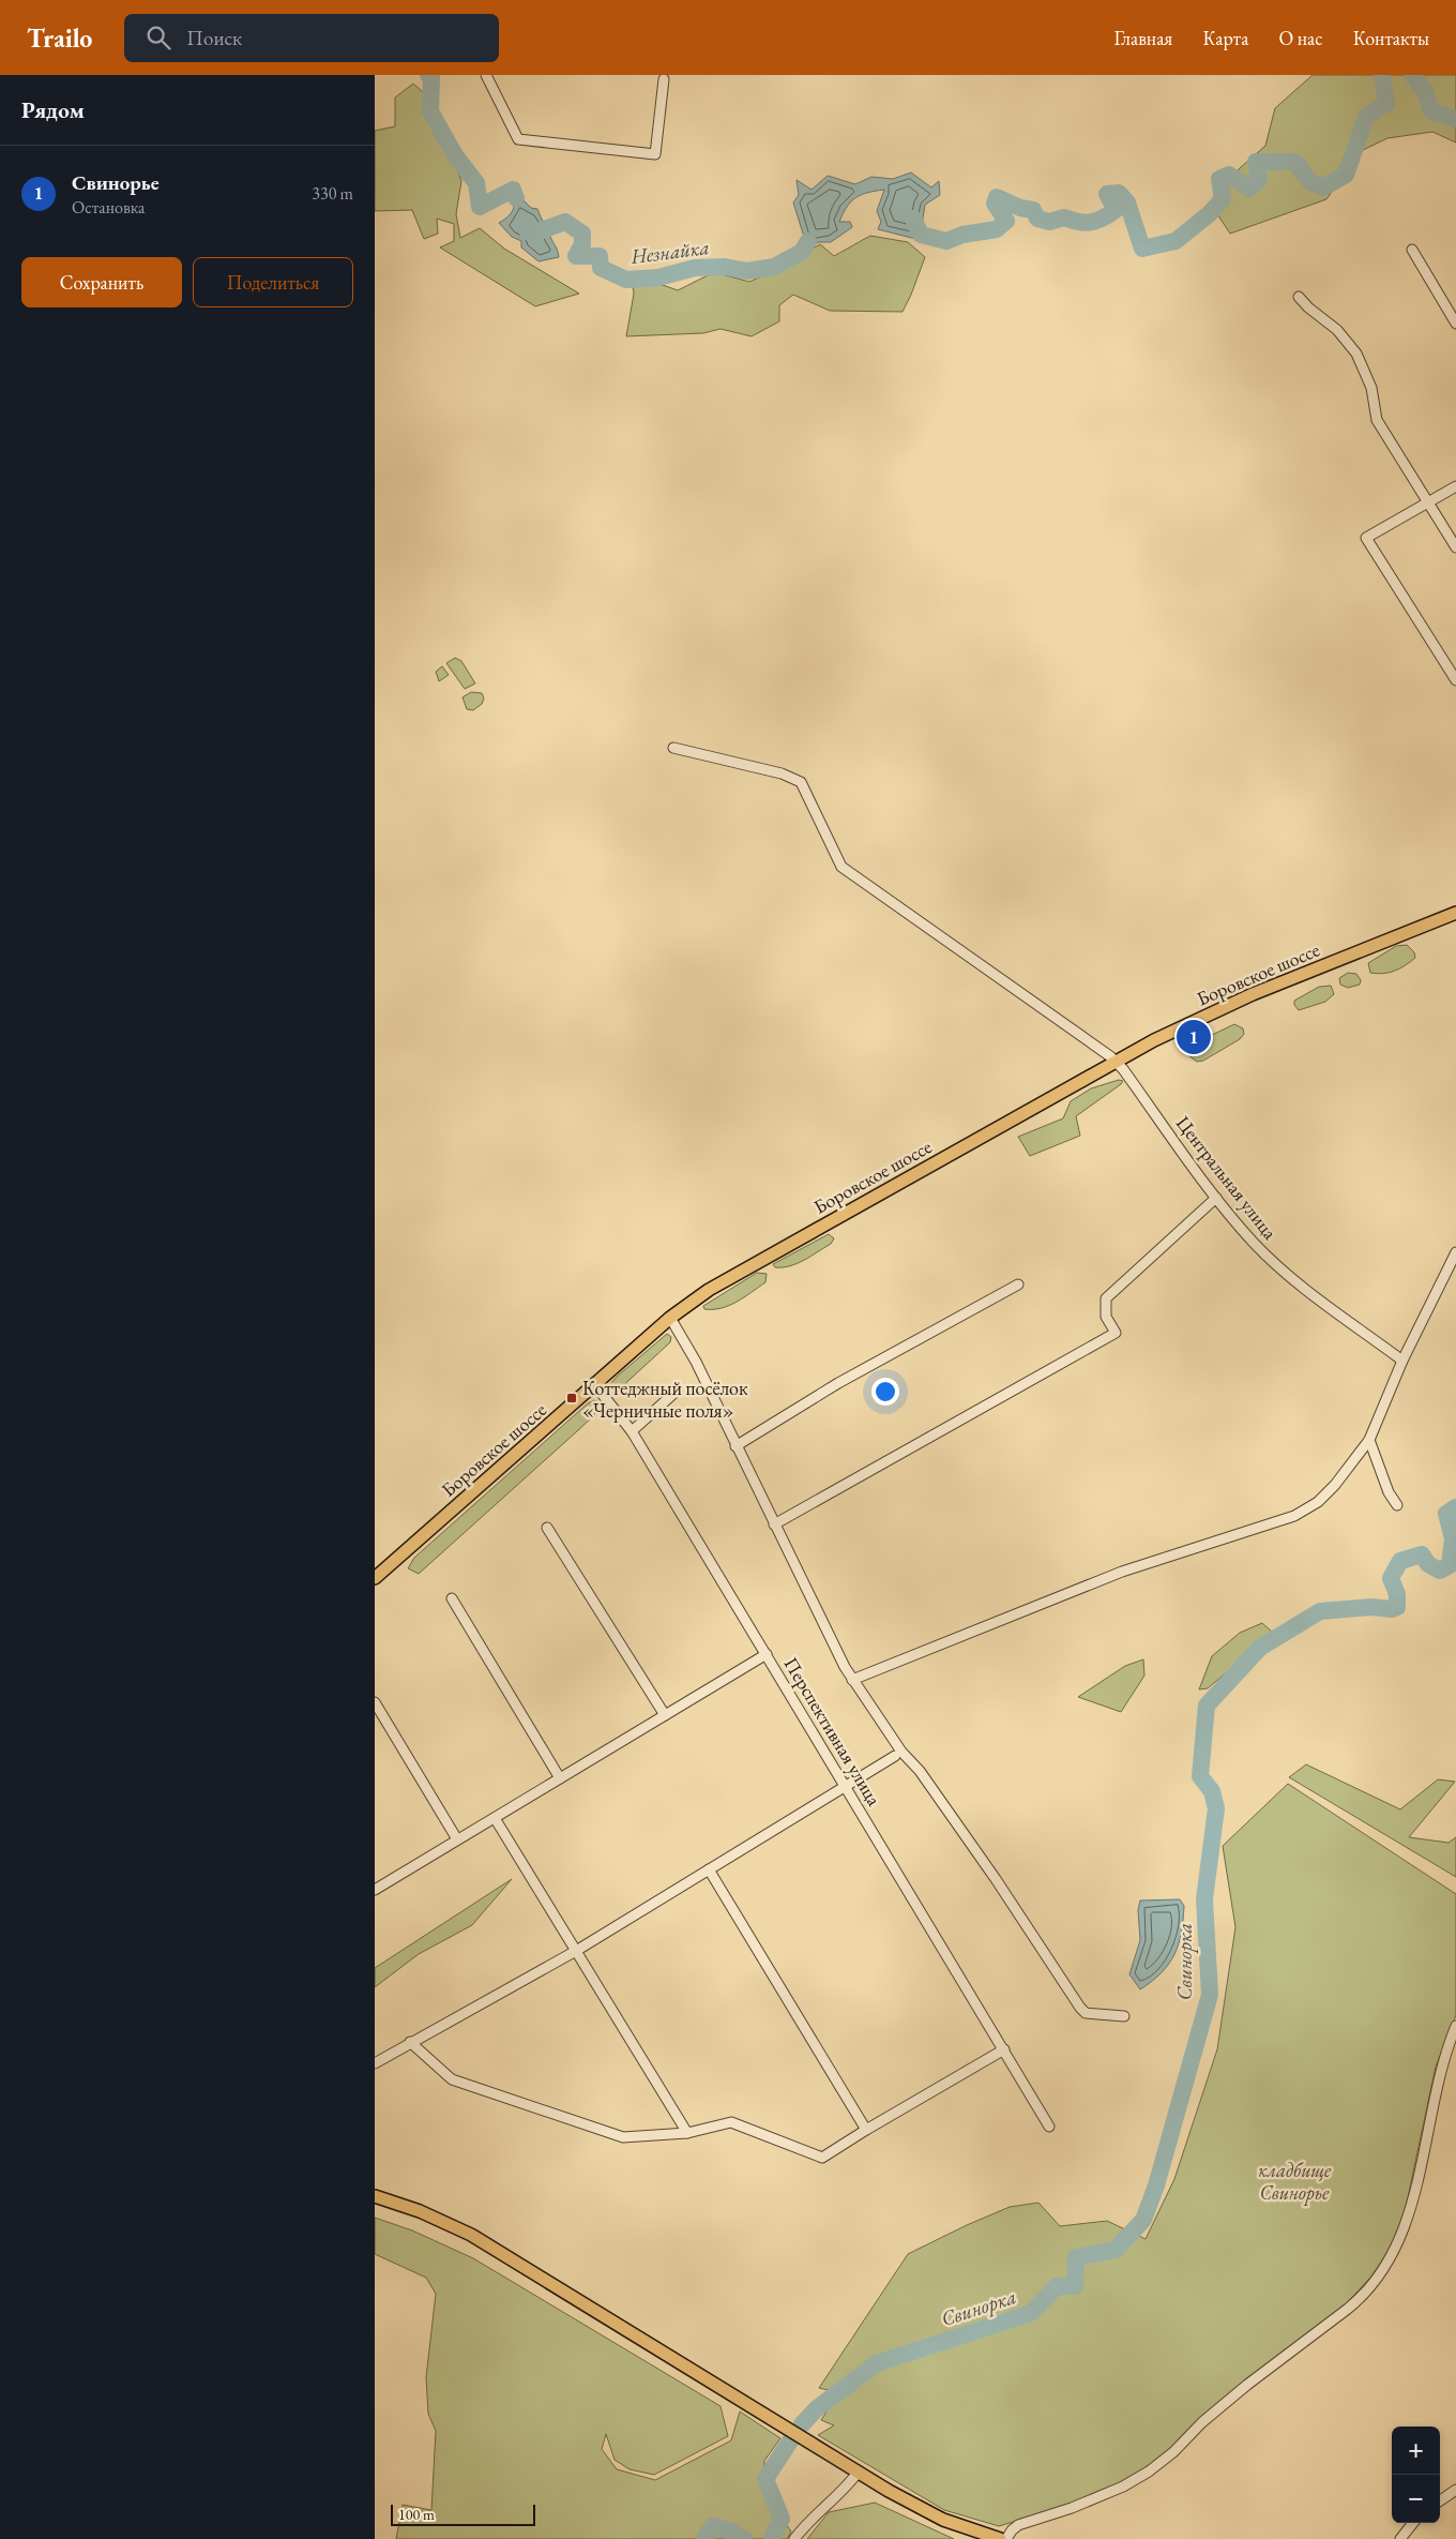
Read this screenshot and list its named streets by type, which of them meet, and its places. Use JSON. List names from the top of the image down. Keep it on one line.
{"streets":{"main road":["Боровское шоссе"],"street":["Центральная улица","Перспективная улица"]},"crossings":[["Боровское шоссе","Центральная улица"],["Боровское шоссе","Перспективная улица"]],"water":["Незнайка","Свинорка"],"parks":["кладбище Свинорье"],"places":{"transit":["Коттеджный посёлок «Черничные поля»"]},"scale_bar":"100 m","page":{"header":"Trailo","search":"Поиск","nav":["Главная","Карта","О нас","Контакты"],"heading":"Рядом","list":[{"mark":"1","name":"Свинорье","note":"Остановка","value":"330 m"}],"buttons":["Сохранить","Поделиться"],"pins":"1","map_buttons":["+","−"],"scale":"100 m"}}
